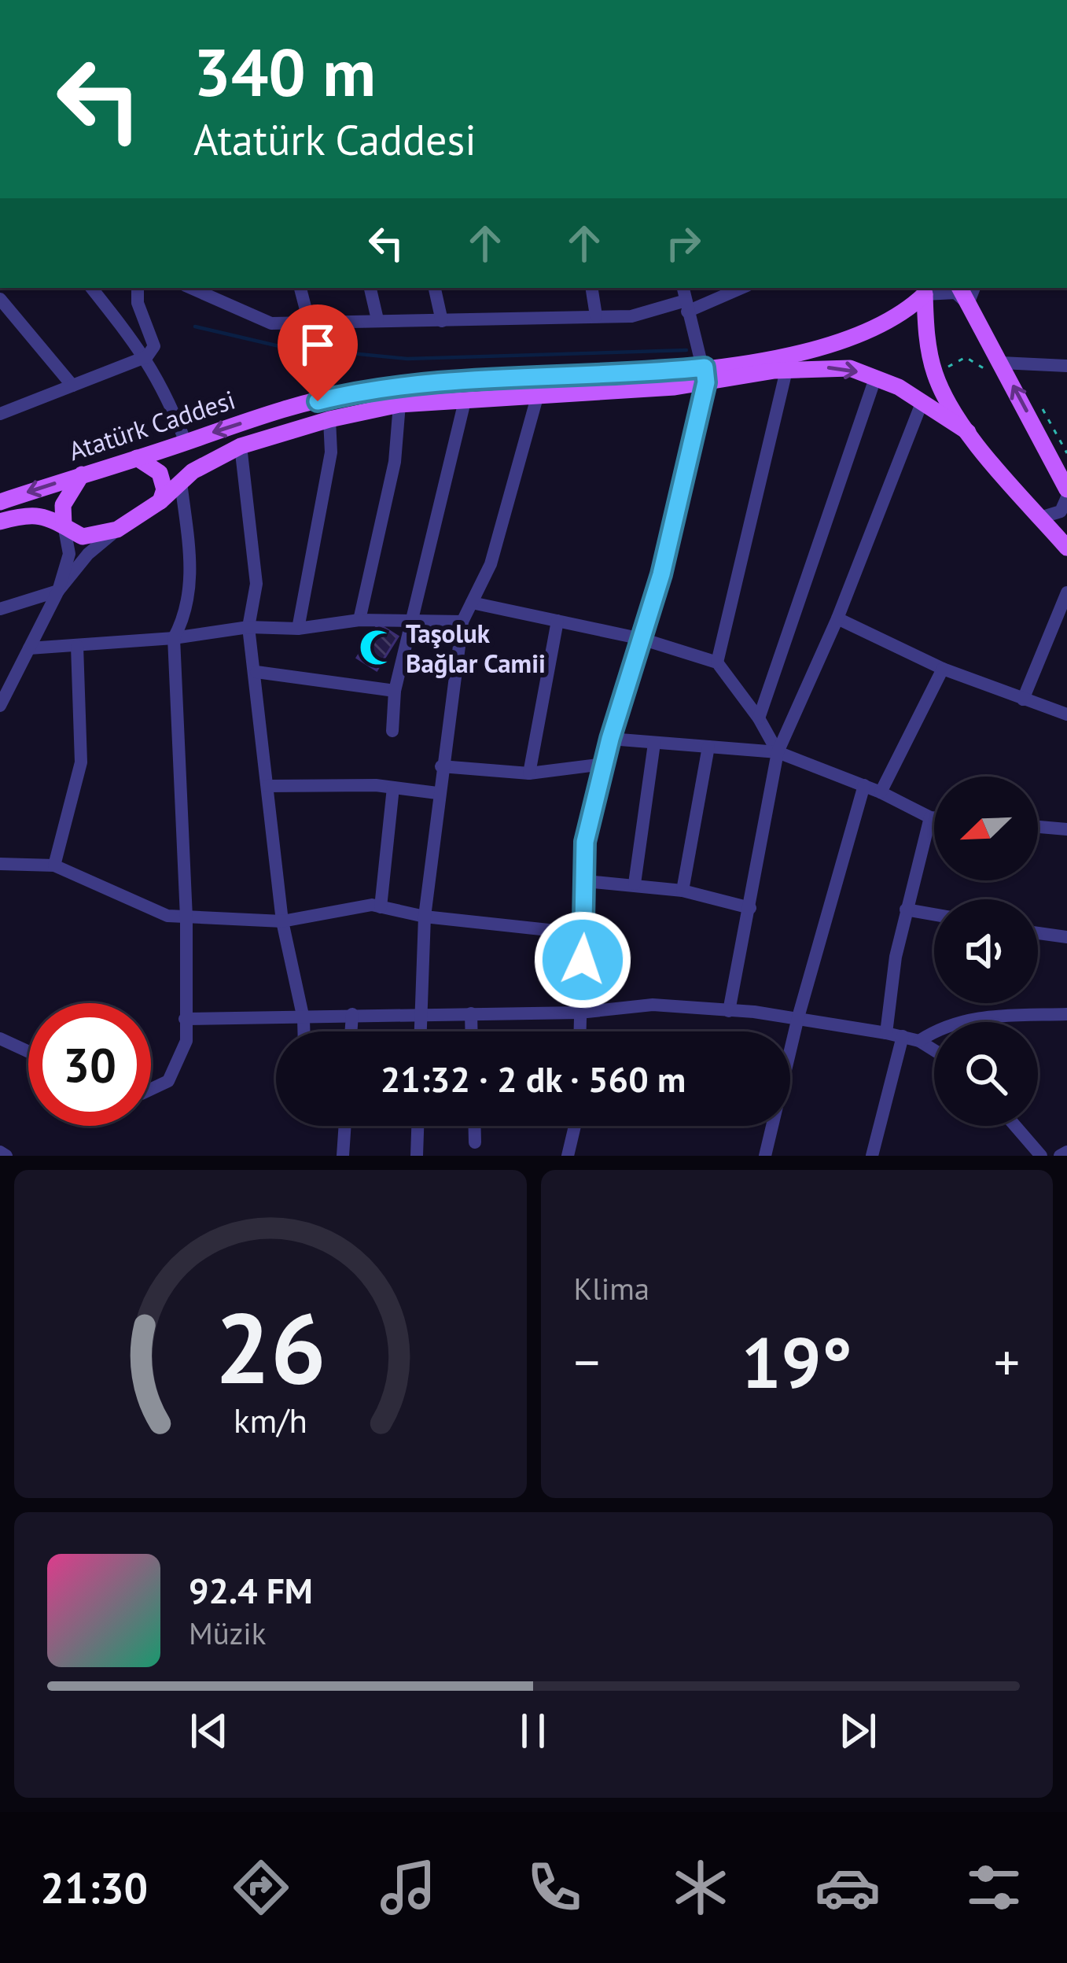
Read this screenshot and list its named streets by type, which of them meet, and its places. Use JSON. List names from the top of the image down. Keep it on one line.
{"streets":{"main road":["Atatürk Caddesi"]},"places":{"mosque":["Taşoluk Bağlar Camii"]},"north":"bottom left","page":{"turn":["340 m","Atatürk Caddesi"],"limit":"30","trip":"21:32 · 2 dk · 560 m","tile":"Klima","heat":["−","19°","+"],"song":["92.4 FM","Müzik"],"tabs":"21:30","gauge":["26","km/h"]}}
